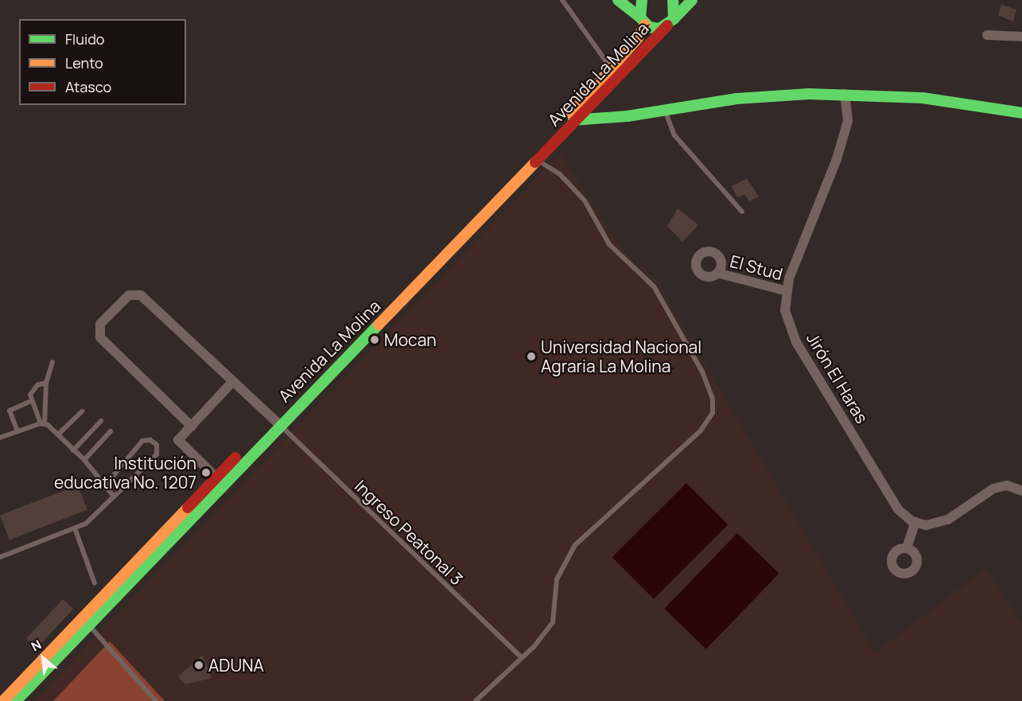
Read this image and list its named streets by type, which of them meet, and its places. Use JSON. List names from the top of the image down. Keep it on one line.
{"streets":{"main road":["Avenida La Molina"],"street":["El Stud","Jirón El Haras"],"lane":["Ingreso Peatonal 3"]},"crossings":[["Avenida La Molina","Ingreso Peatonal 3"],["El Stud","Jirón El Haras"]],"places":["Mocan","Universidad Nacional Agraria La Molina","Institución educativa No. 1207","ADUNA"],"legend":["Fluido","Lento","Atasco"],"north":"top left"}
